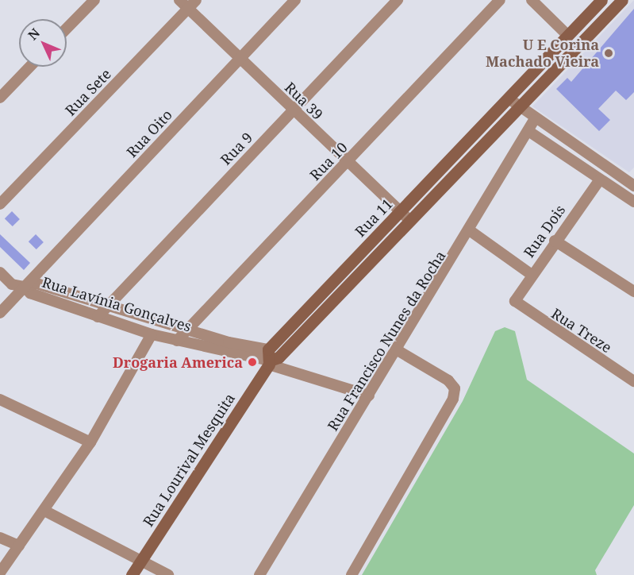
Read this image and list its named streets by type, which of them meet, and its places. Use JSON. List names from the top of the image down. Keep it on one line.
{"streets":{"main road":["Rua 11","Rua Lourival Mesquita"],"street":["Rua Sete","Rua 39","Rua Oito","Rua 9","Rua 10","Rua Dois","Rua Lavínia Gonçalves","Rua Treze","Rua Francisco Nunes da Rocha"]},"crossings":[["Rua Sete","Rua 39"],["Rua 39","Rua Oito"],["Rua 39","Rua 9"],["Rua 39","Rua 10"],["Rua 39","Rua 11"],["Rua Oito","Rua Lavínia Gonçalves"],["Rua 9","Rua Lavínia Gonçalves"],["Rua 10","Rua Lavínia Gonçalves"],["Rua 11","Rua Lavínia Gonçalves"],["Rua 11","Rua Lourival Mesquita"],["Rua Dois","Rua Treze"],["Rua Lavínia Gonçalves","Rua Francisco Nunes da Rocha"],["Rua Lavínia Gonçalves","Rua Lourival Mesquita"]],"places":["U E Corina Machado Vieira","Drogaria America"],"north":"top left"}
